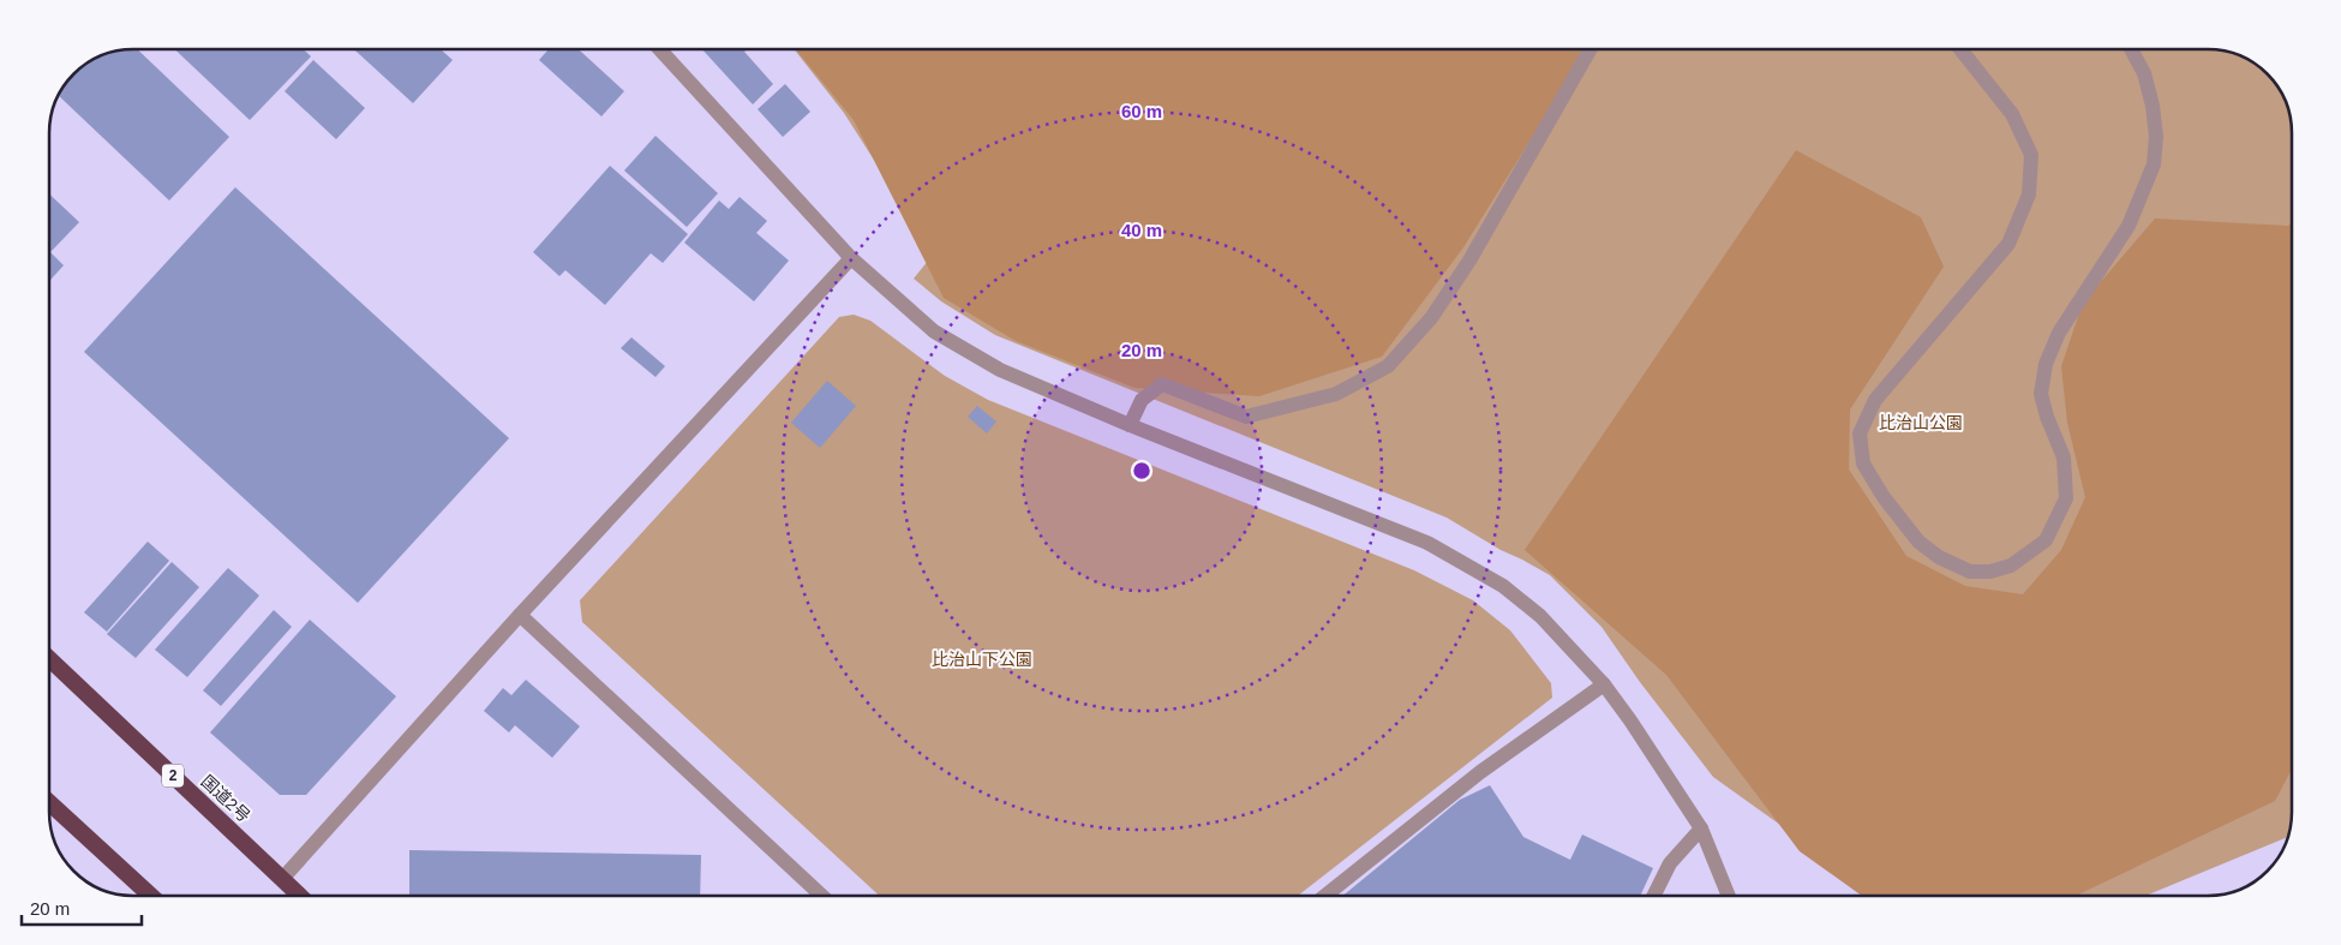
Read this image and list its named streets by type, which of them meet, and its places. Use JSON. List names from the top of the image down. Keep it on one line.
{"streets":{"highway":["2","国道2号"]},"parks":["比治山公園","比治山下公園"],"scale_bar":"20 m","rings":["60 m","40 m","20 m"]}
